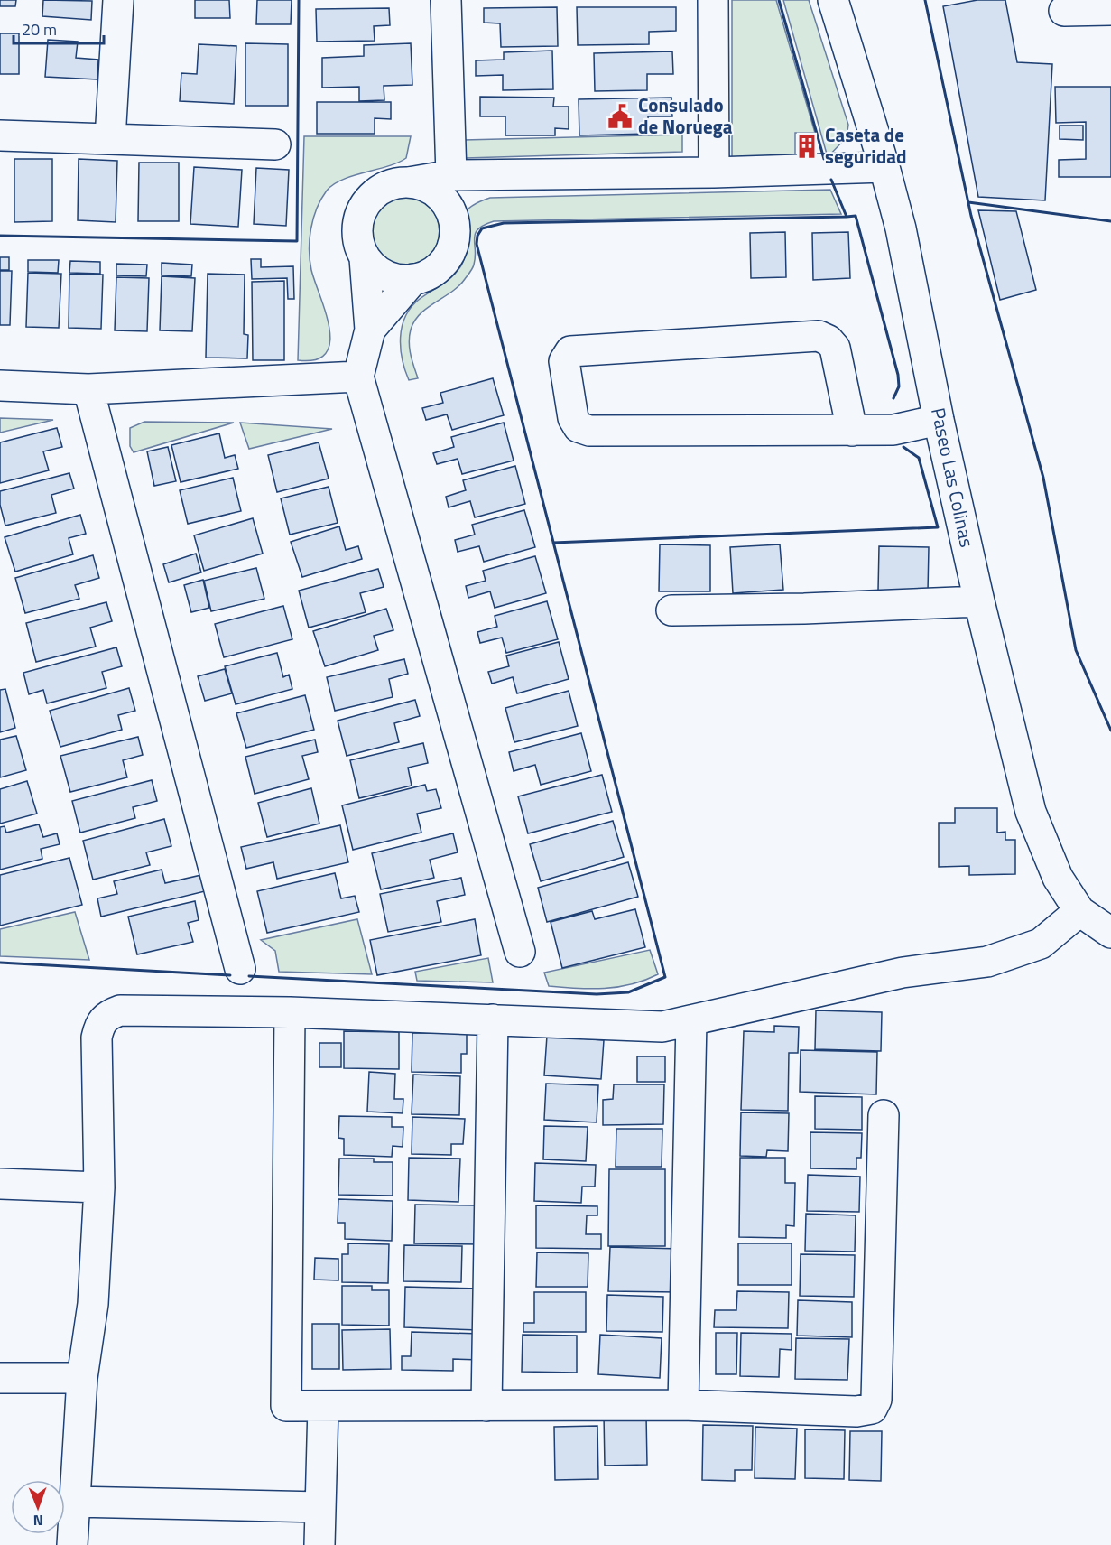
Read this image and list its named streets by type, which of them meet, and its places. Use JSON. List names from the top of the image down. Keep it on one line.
{"streets":{"street":["Paseo Las Colinas"]},"places":{"public building":["Consulado de Noruega"],"building":["Caseta de seguridad"]},"scale_bar":"20 m","north":"bottom"}
